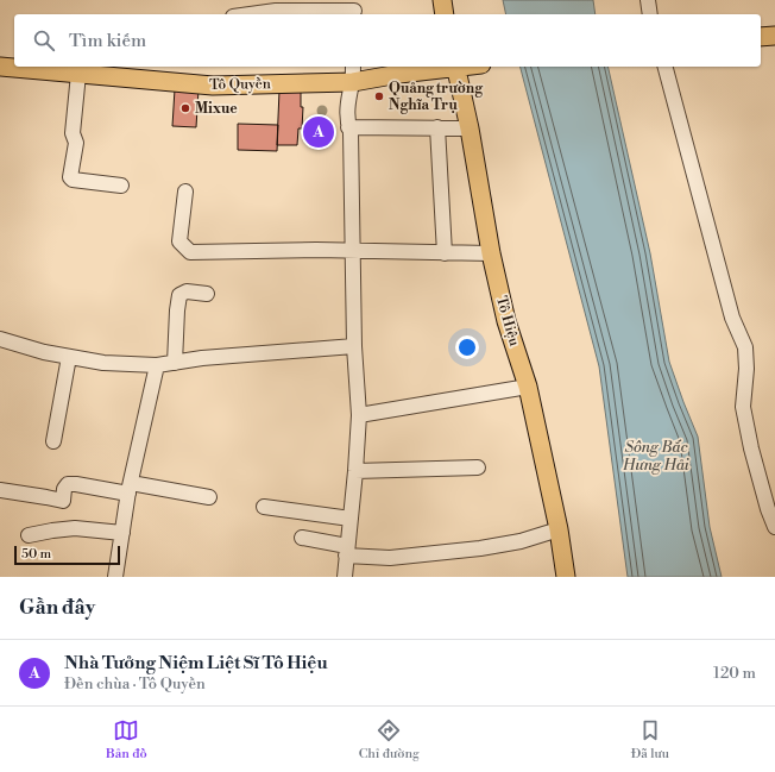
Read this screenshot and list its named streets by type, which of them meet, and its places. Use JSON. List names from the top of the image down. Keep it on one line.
{"streets":{"main road":["Tô Quyền","Tô Hiệu"]},"water":["Sông Bắc Hưng Hải"],"places":["Quảng trường Nghĩa Trụ","Mixue"],"scale_bar":"50 m","page":{"search":"Tìm kiếm","pins":"A","scale":"50 m","heading":"Gần đây","list":[{"mark":"A","name":"Nhà Tưởng Niệm Liệt Sĩ Tô Hiệu","note":"Đền chùa · Tô Quyền","value":"120 m"}],"nav":["Bản đồ","Chỉ đường","Đã lưu"]}}
